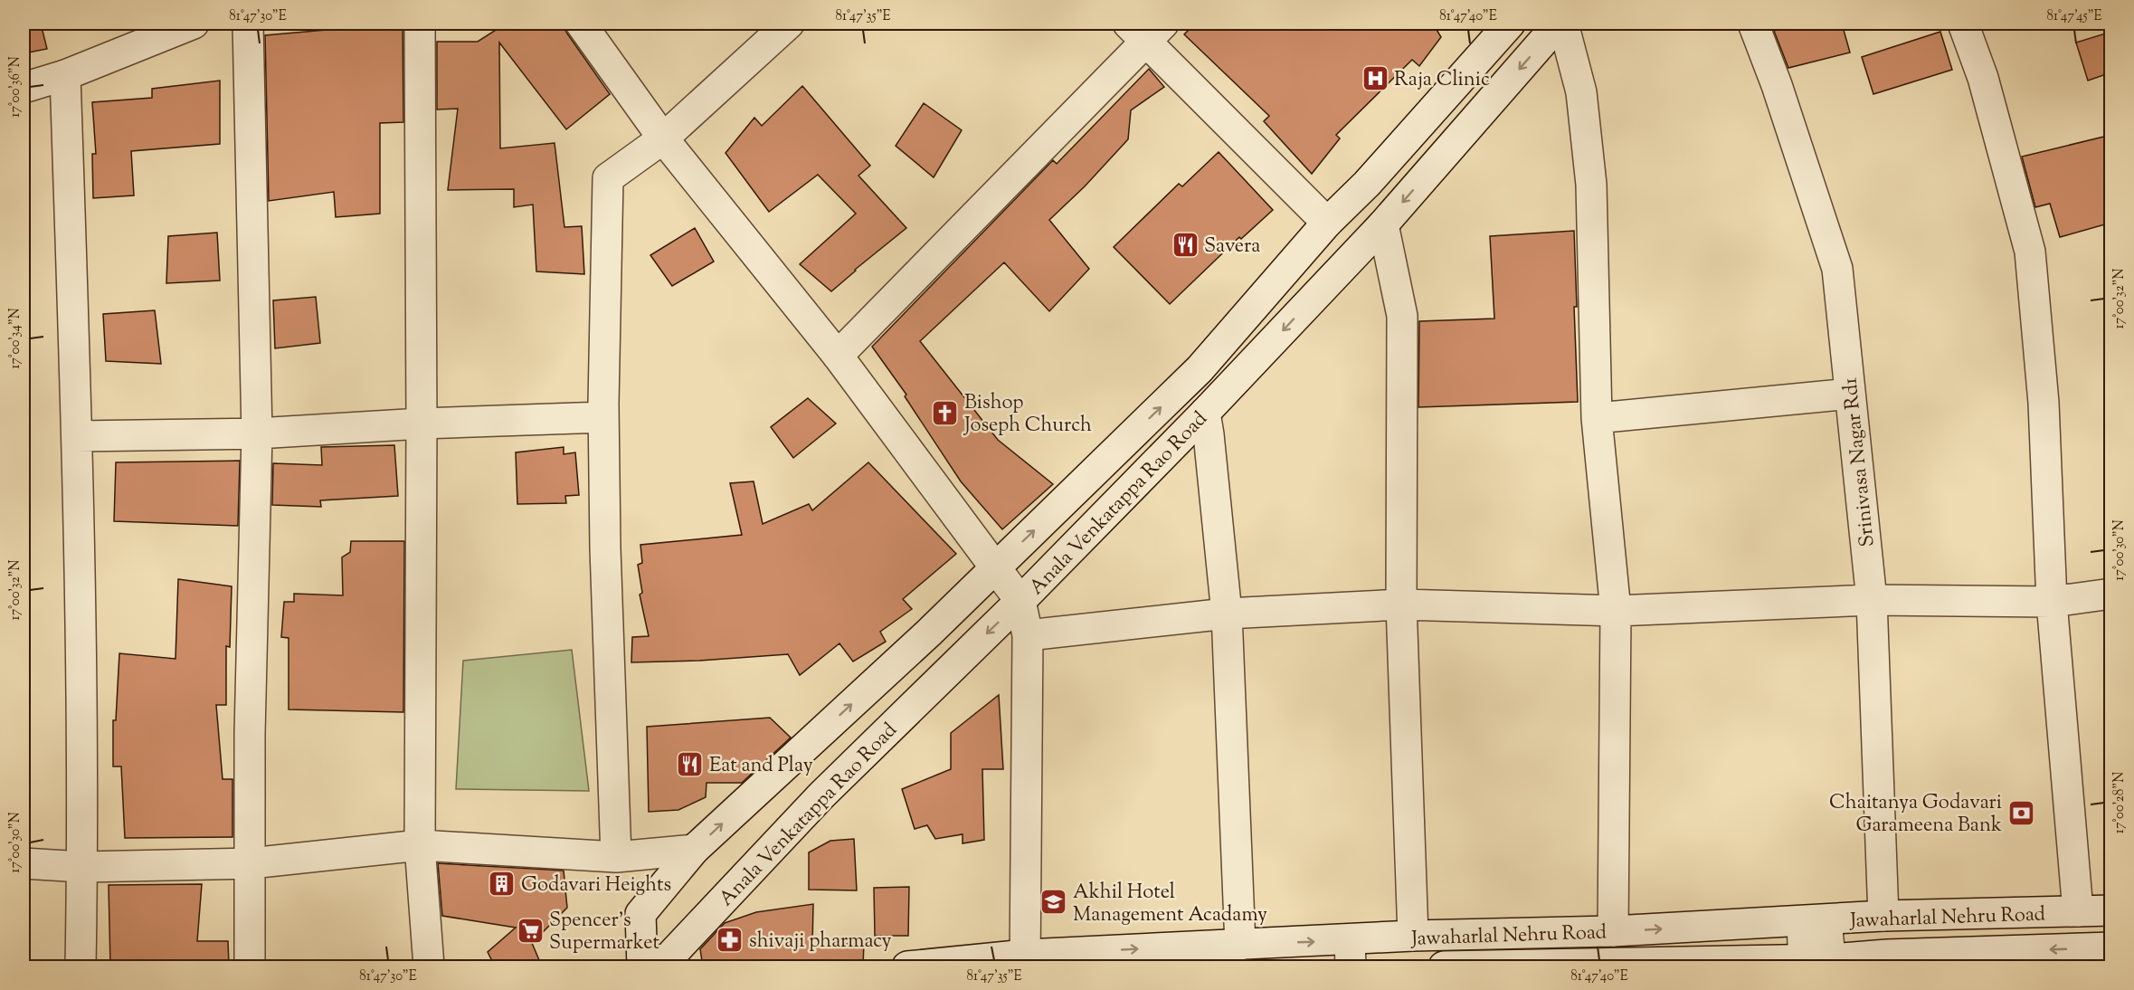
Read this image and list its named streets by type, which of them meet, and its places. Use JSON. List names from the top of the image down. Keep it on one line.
{"streets":{"street":["Srinivasa Nagar Rd1","Anala Venkatappa Rao Road","Jawaharlal Nehru Road"]},"crossings":[["Srinivasa Nagar Rd1","Jawaharlal Nehru Road"]],"places":{"hospital":["Raja Clinic"],"restaurant":["Savera","Eat and Play"],"church":["Bishop Joseph Church"],"bank":["Chaitanya Godavari Garameena Bank"],"building":["Godavari Heights"],"school or university":["Akhil Hotel Management Acadamy"],"supermarket":["Spencer's Supermarket"],"pharmacy":["shivaji pharmacy"]},"coordinates":["81°47'30\"E","81°47'35\"E","81°47'40\"E","81°47'45\"E","17°00'36\"N","17°00'32\"N","17°00'34\"N","17°00'30\"N","17°00'28\"N"]}
